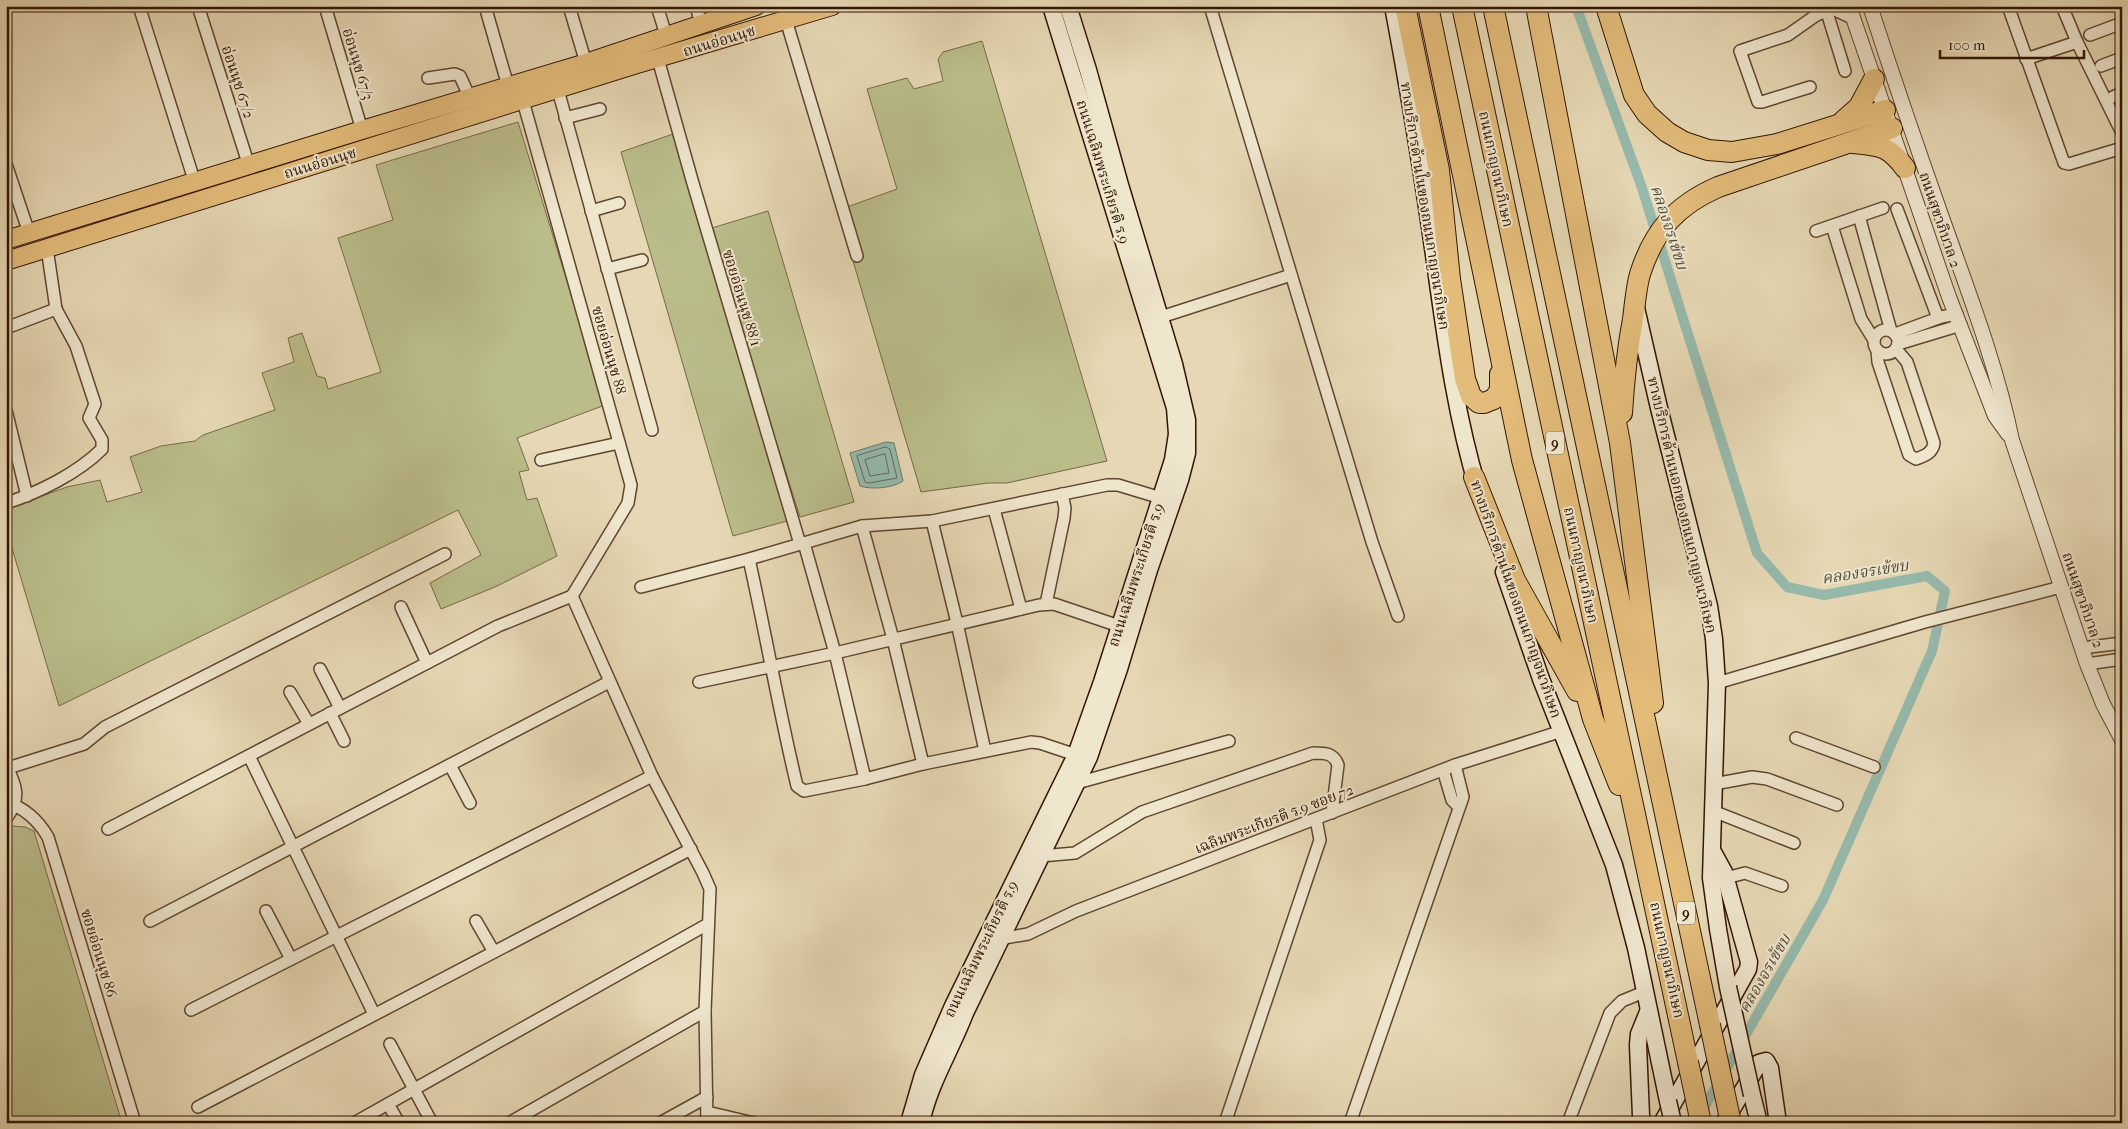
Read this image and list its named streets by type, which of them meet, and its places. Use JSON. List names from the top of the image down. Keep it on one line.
{"streets":{"highway":["ถนนกาญจนาภิเษก","9"],"main road":["ถนนอ่อนนุช","ถนนเฉลิมพระเกียรติ ร.9","ทางบริการด้านในของถนนกาญจนาภิเษก","ทางบริการด้านนอกของถนนกาญจนาภิเษก"],"street":["อ่อนนุช 67/3","อ่อนนุช 67/2","ถนนสุขาภิบาล 2","ซอยอ่อนนุช 88/1","ซอยอ่อนนุช 88","เฉลิมพระเกียรติ ร.9 ซอย 72","ซอยอ่อนนุช 86"]},"crossings":[["ถนนอ่อนนุช","อ่อนนุช 67/3"],["ถนนอ่อนนุช","อ่อนนุช 67/2"],["ถนนอ่อนนุช","ซอยอ่อนนุช 88/1"],["ถนนอ่อนนุช","ซอยอ่อนนุช 88"],["ถนนเฉลิมพระเกียรติ ร.9","เฉลิมพระเกียรติ ร.9 ซอย 72"],["ทางบริการด้านในของถนนกาญจนาภิเษก","เฉลิมพระเกียรติ ร.9 ซอย 72"]],"water":["คลองจรเข้ขบ"],"scale_bar":"100 m"}
